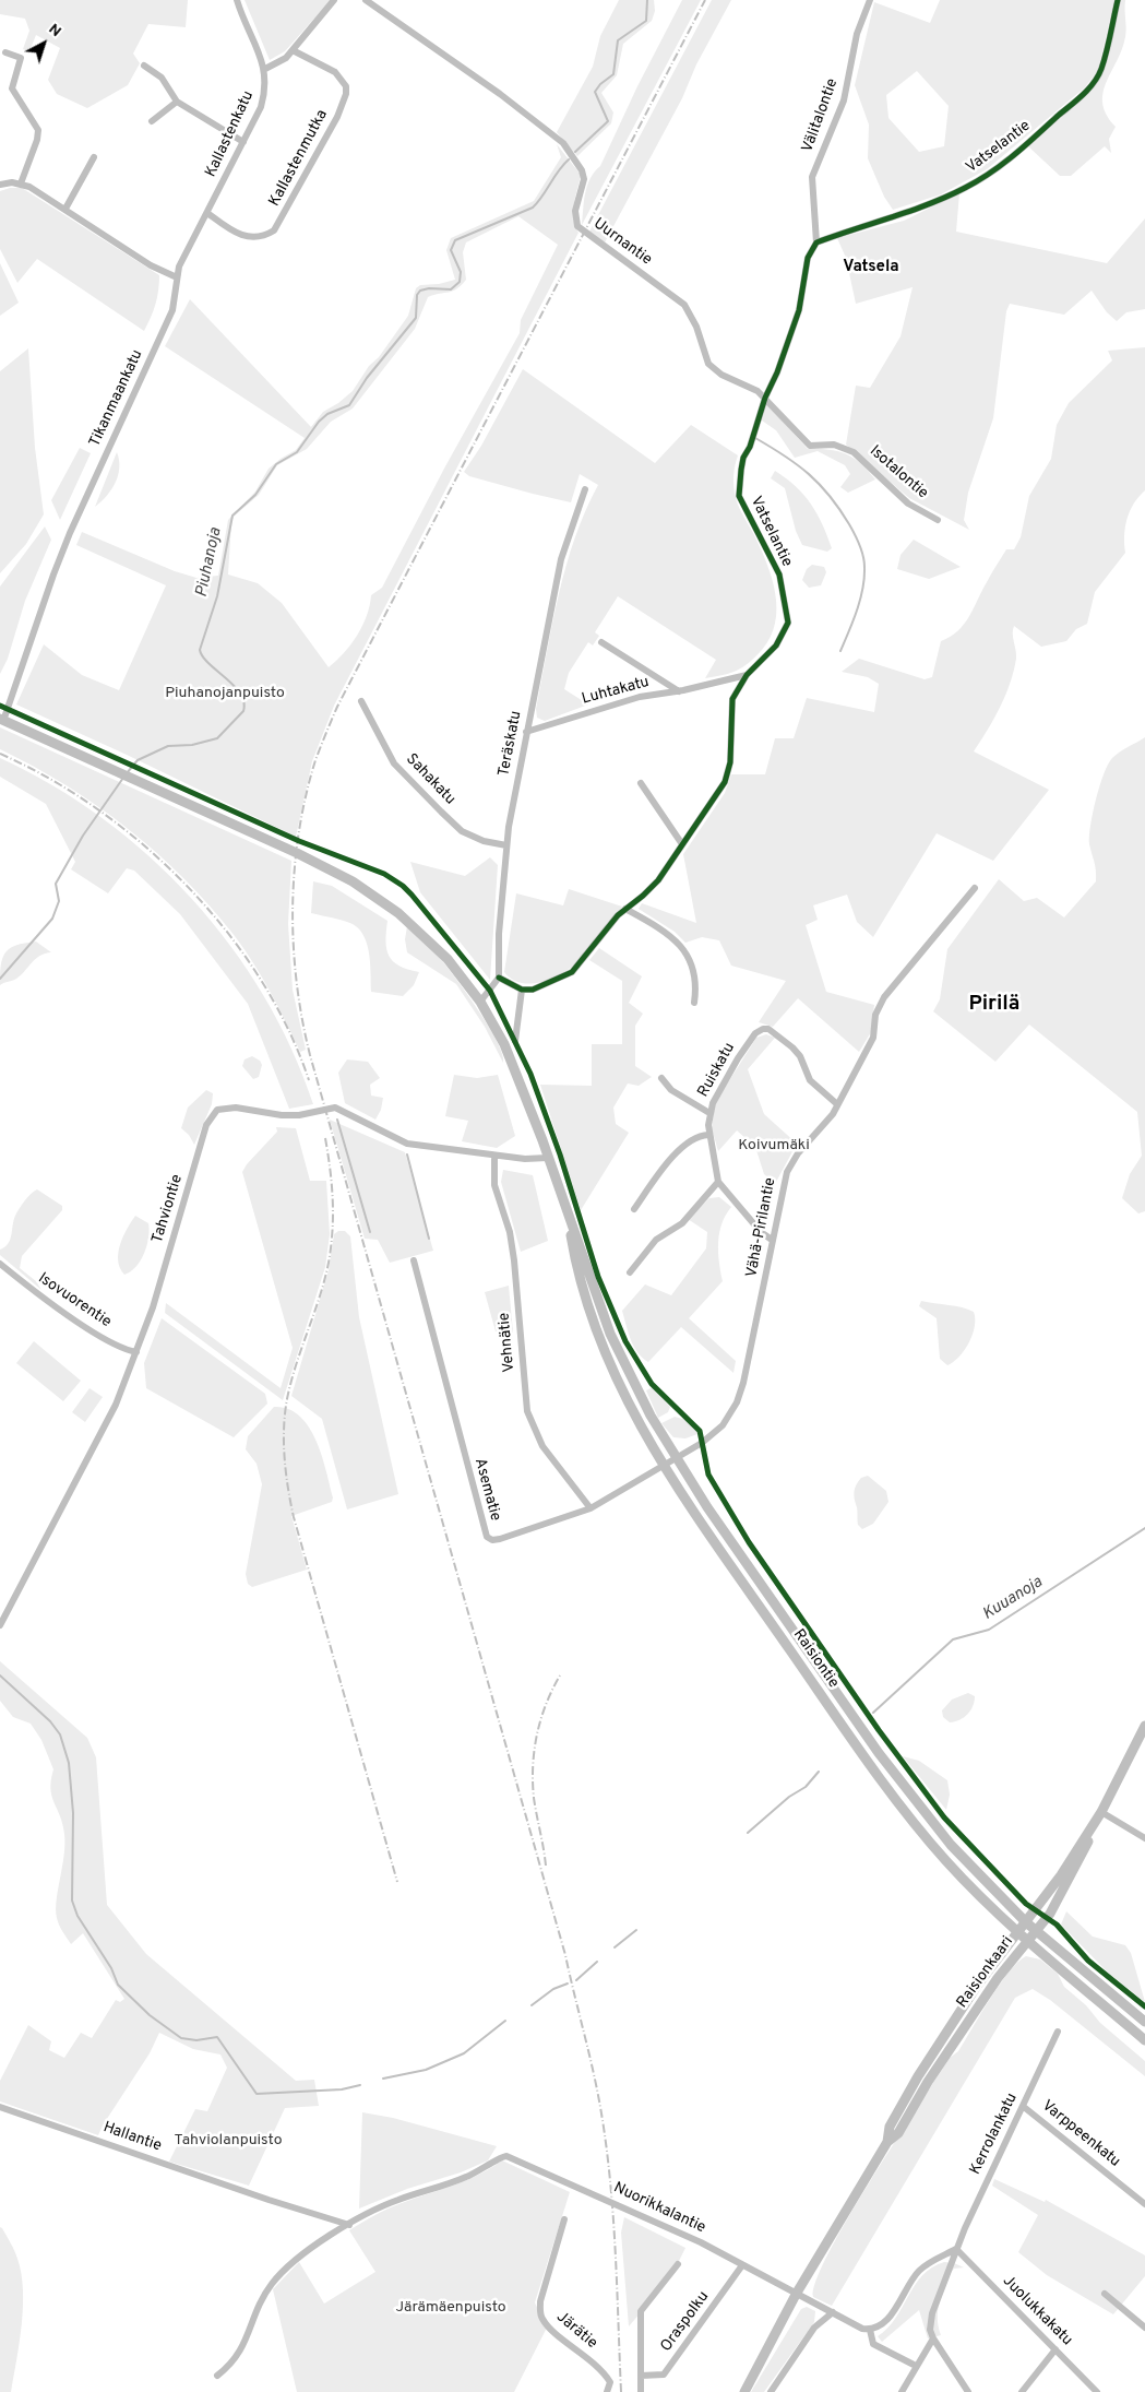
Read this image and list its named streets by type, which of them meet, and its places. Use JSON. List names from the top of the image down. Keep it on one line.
{"streets":{"main road":["Raisiontie","Raisionkaari"],"street":["Välitalontie","Kallastenkatu","Vatselantie","Kallastenmutka","Uurnantie","Tikanmaankatu","Isotalontie","Luhtakatu","Teräskatu","Sahakatu","Ruiskatu","Tahviontie","Vähä-Pirilantie","Isovuorentie","Vehnätie","Asematie","Kerrolankatu","Varppeenkatu","Hallantie","Nuorikkalantie","Juolukkakatu","Oraspolku","Järätie"]},"crossings":[["Välitalontie","Vatselantie"],["Kallastenkatu","Kallastenmutka"],["Kallastenkatu","Tikanmaankatu"],["Vatselantie","Uurnantie"],["Vatselantie","Isotalontie"],["Vatselantie","Luhtakatu"],["Uurnantie","Isotalontie"],["Tikanmaankatu","Raisiontie"],["Luhtakatu","Teräskatu"],["Teräskatu","Sahakatu"],["Ruiskatu","Vähä-Pirilantie"],["Tahviontie","Isovuorentie"],["Tahviontie","Vehnätie"],["Tahviontie","Raisiontie"],["Vähä-Pirilantie","Asematie"],["Vähä-Pirilantie","Raisiontie"],["Vehnätie","Asematie"],["Asematie","Raisiontie"],["Raisiontie","Raisionkaari"],["Raisionkaari","Nuorikkalantie"],["Kerrolankatu","Varppeenkatu"],["Kerrolankatu","Juolukkakatu"],["Hallantie","Nuorikkalantie"],["Nuorikkalantie","Oraspolku"]],"districts":["Vatsela","Pirilä"],"water":["Piuhanoja","Kuuanoja"],"parks":["Piuhanojanpuisto","Koivumäki","Tahviolanpuisto","Järämäenpuisto"],"north":"top right"}
